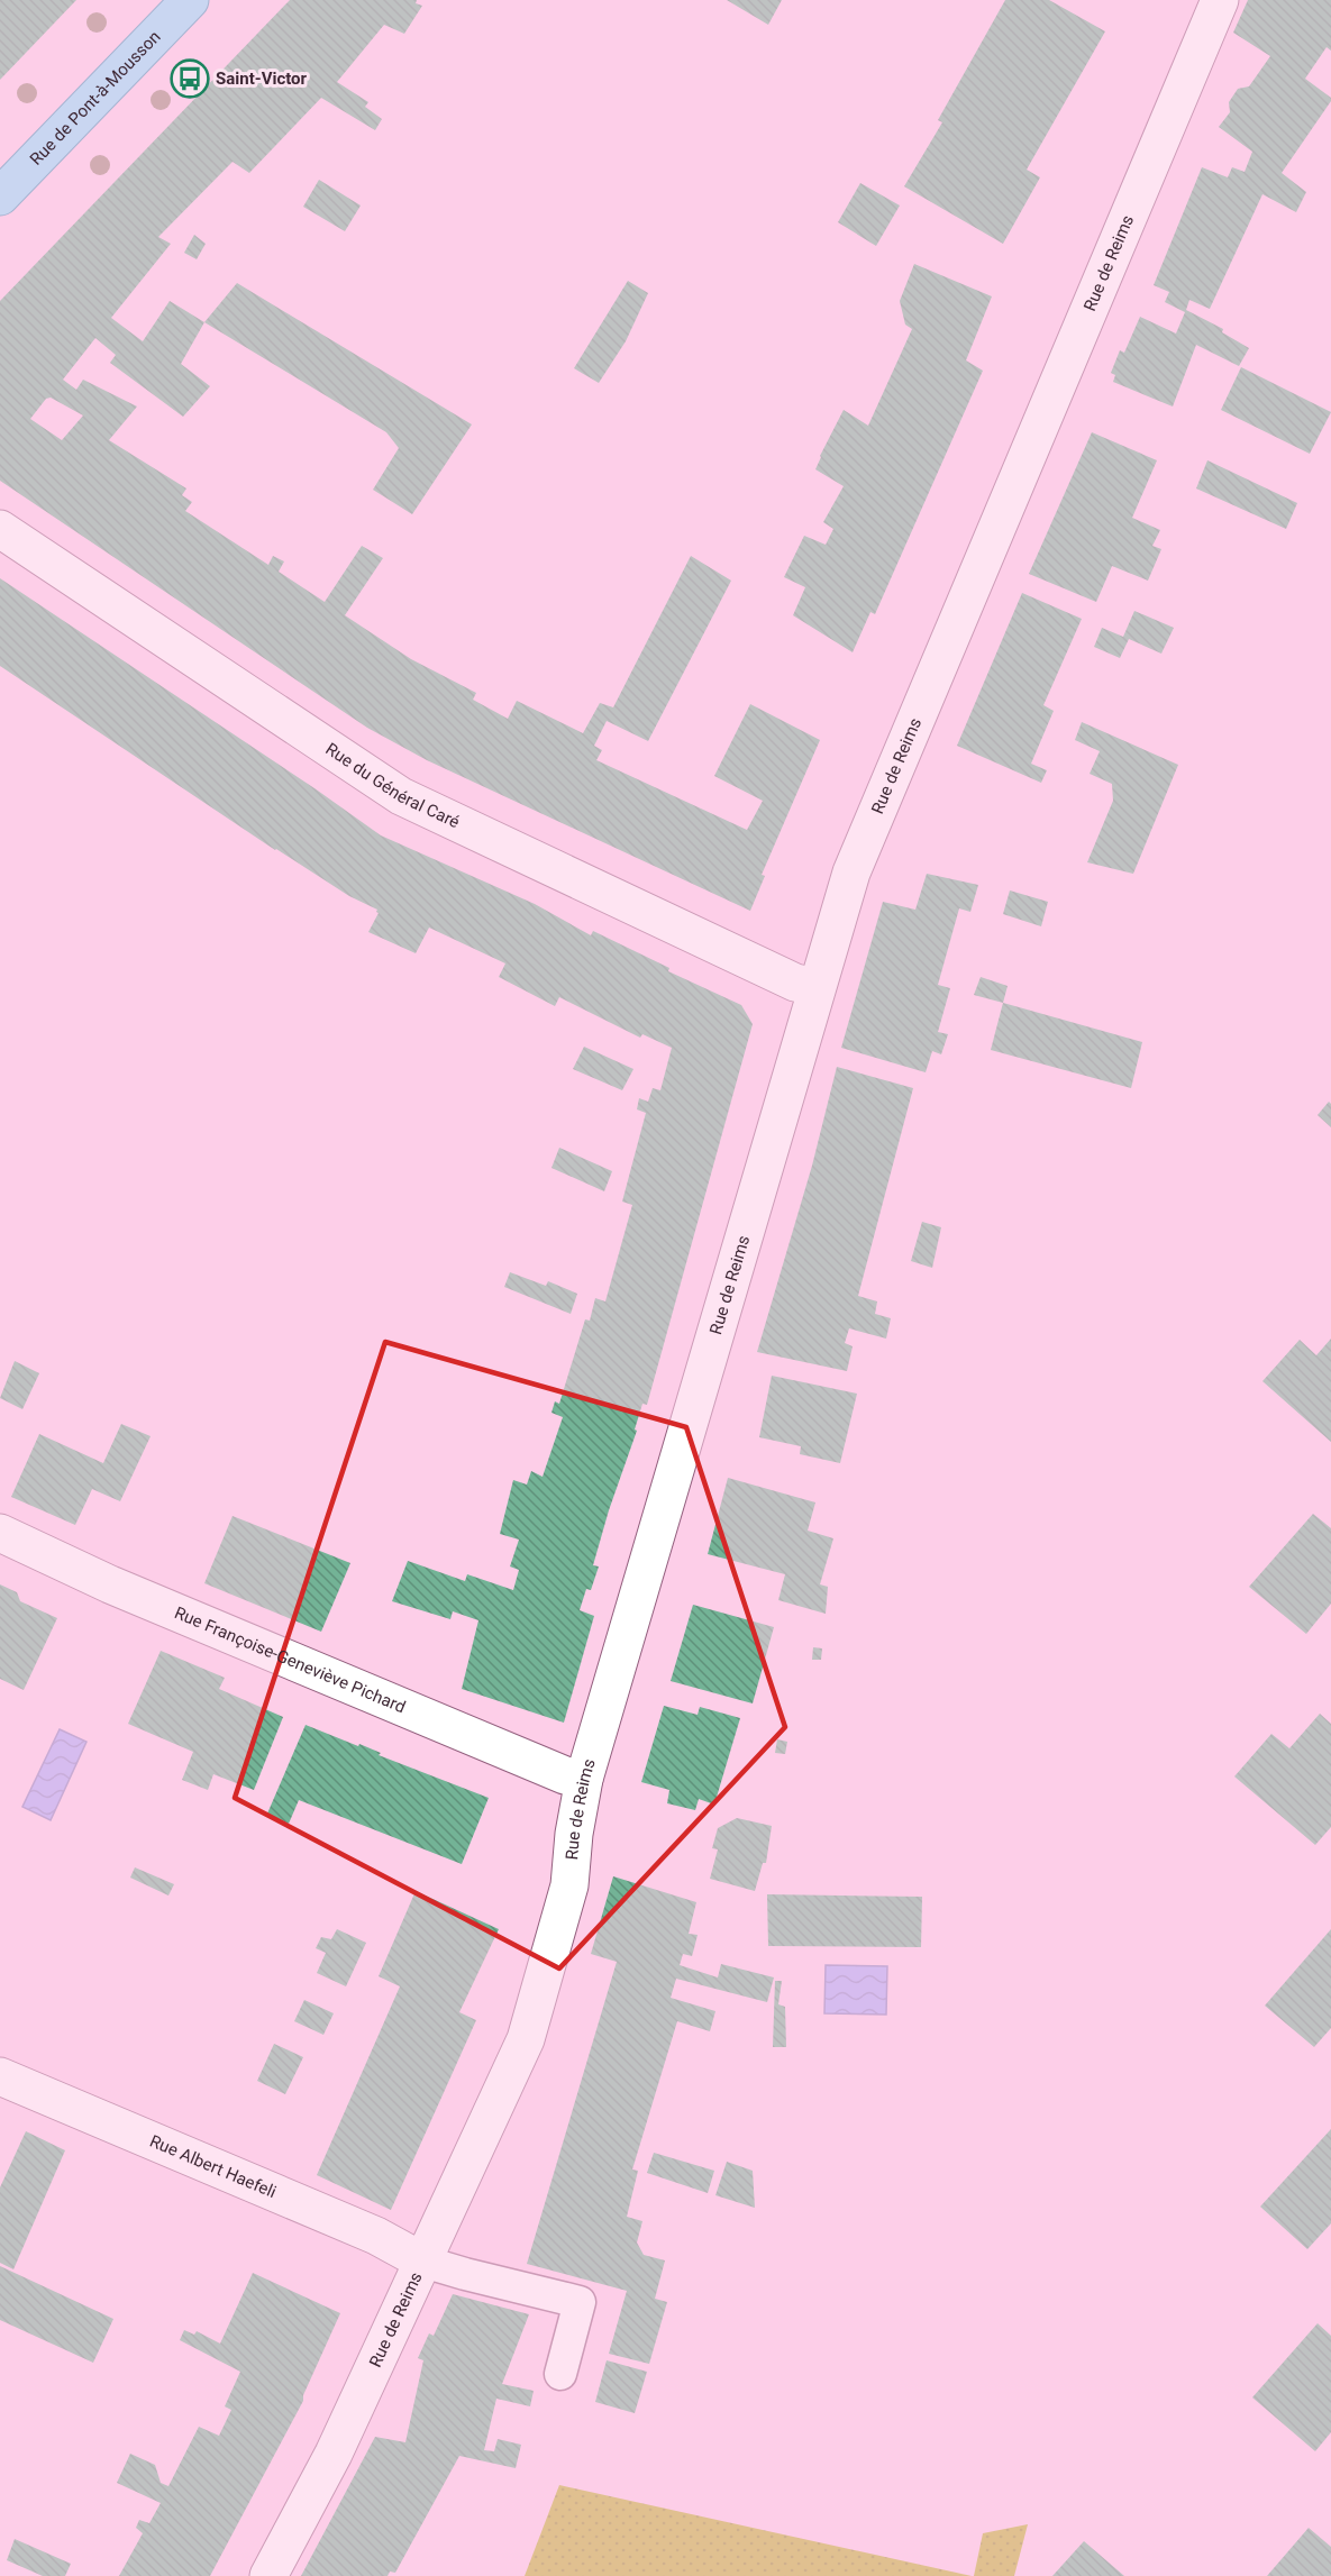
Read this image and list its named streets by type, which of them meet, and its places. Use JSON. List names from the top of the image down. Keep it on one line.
{"streets":{"main road":["Rue de Pont-à-Mousson"],"street":["Rue de Reims","Rue du Général Caré","Rue Françoise-Geneviève Pichard","Rue Albert Haefeli"]},"crossings":[["Rue de Reims","Rue du Général Caré"],["Rue de Reims","Rue Françoise-Geneviève Pichard"],["Rue de Reims","Rue Albert Haefeli"]],"places":{"bus stop":["Saint-Victor"]}}
